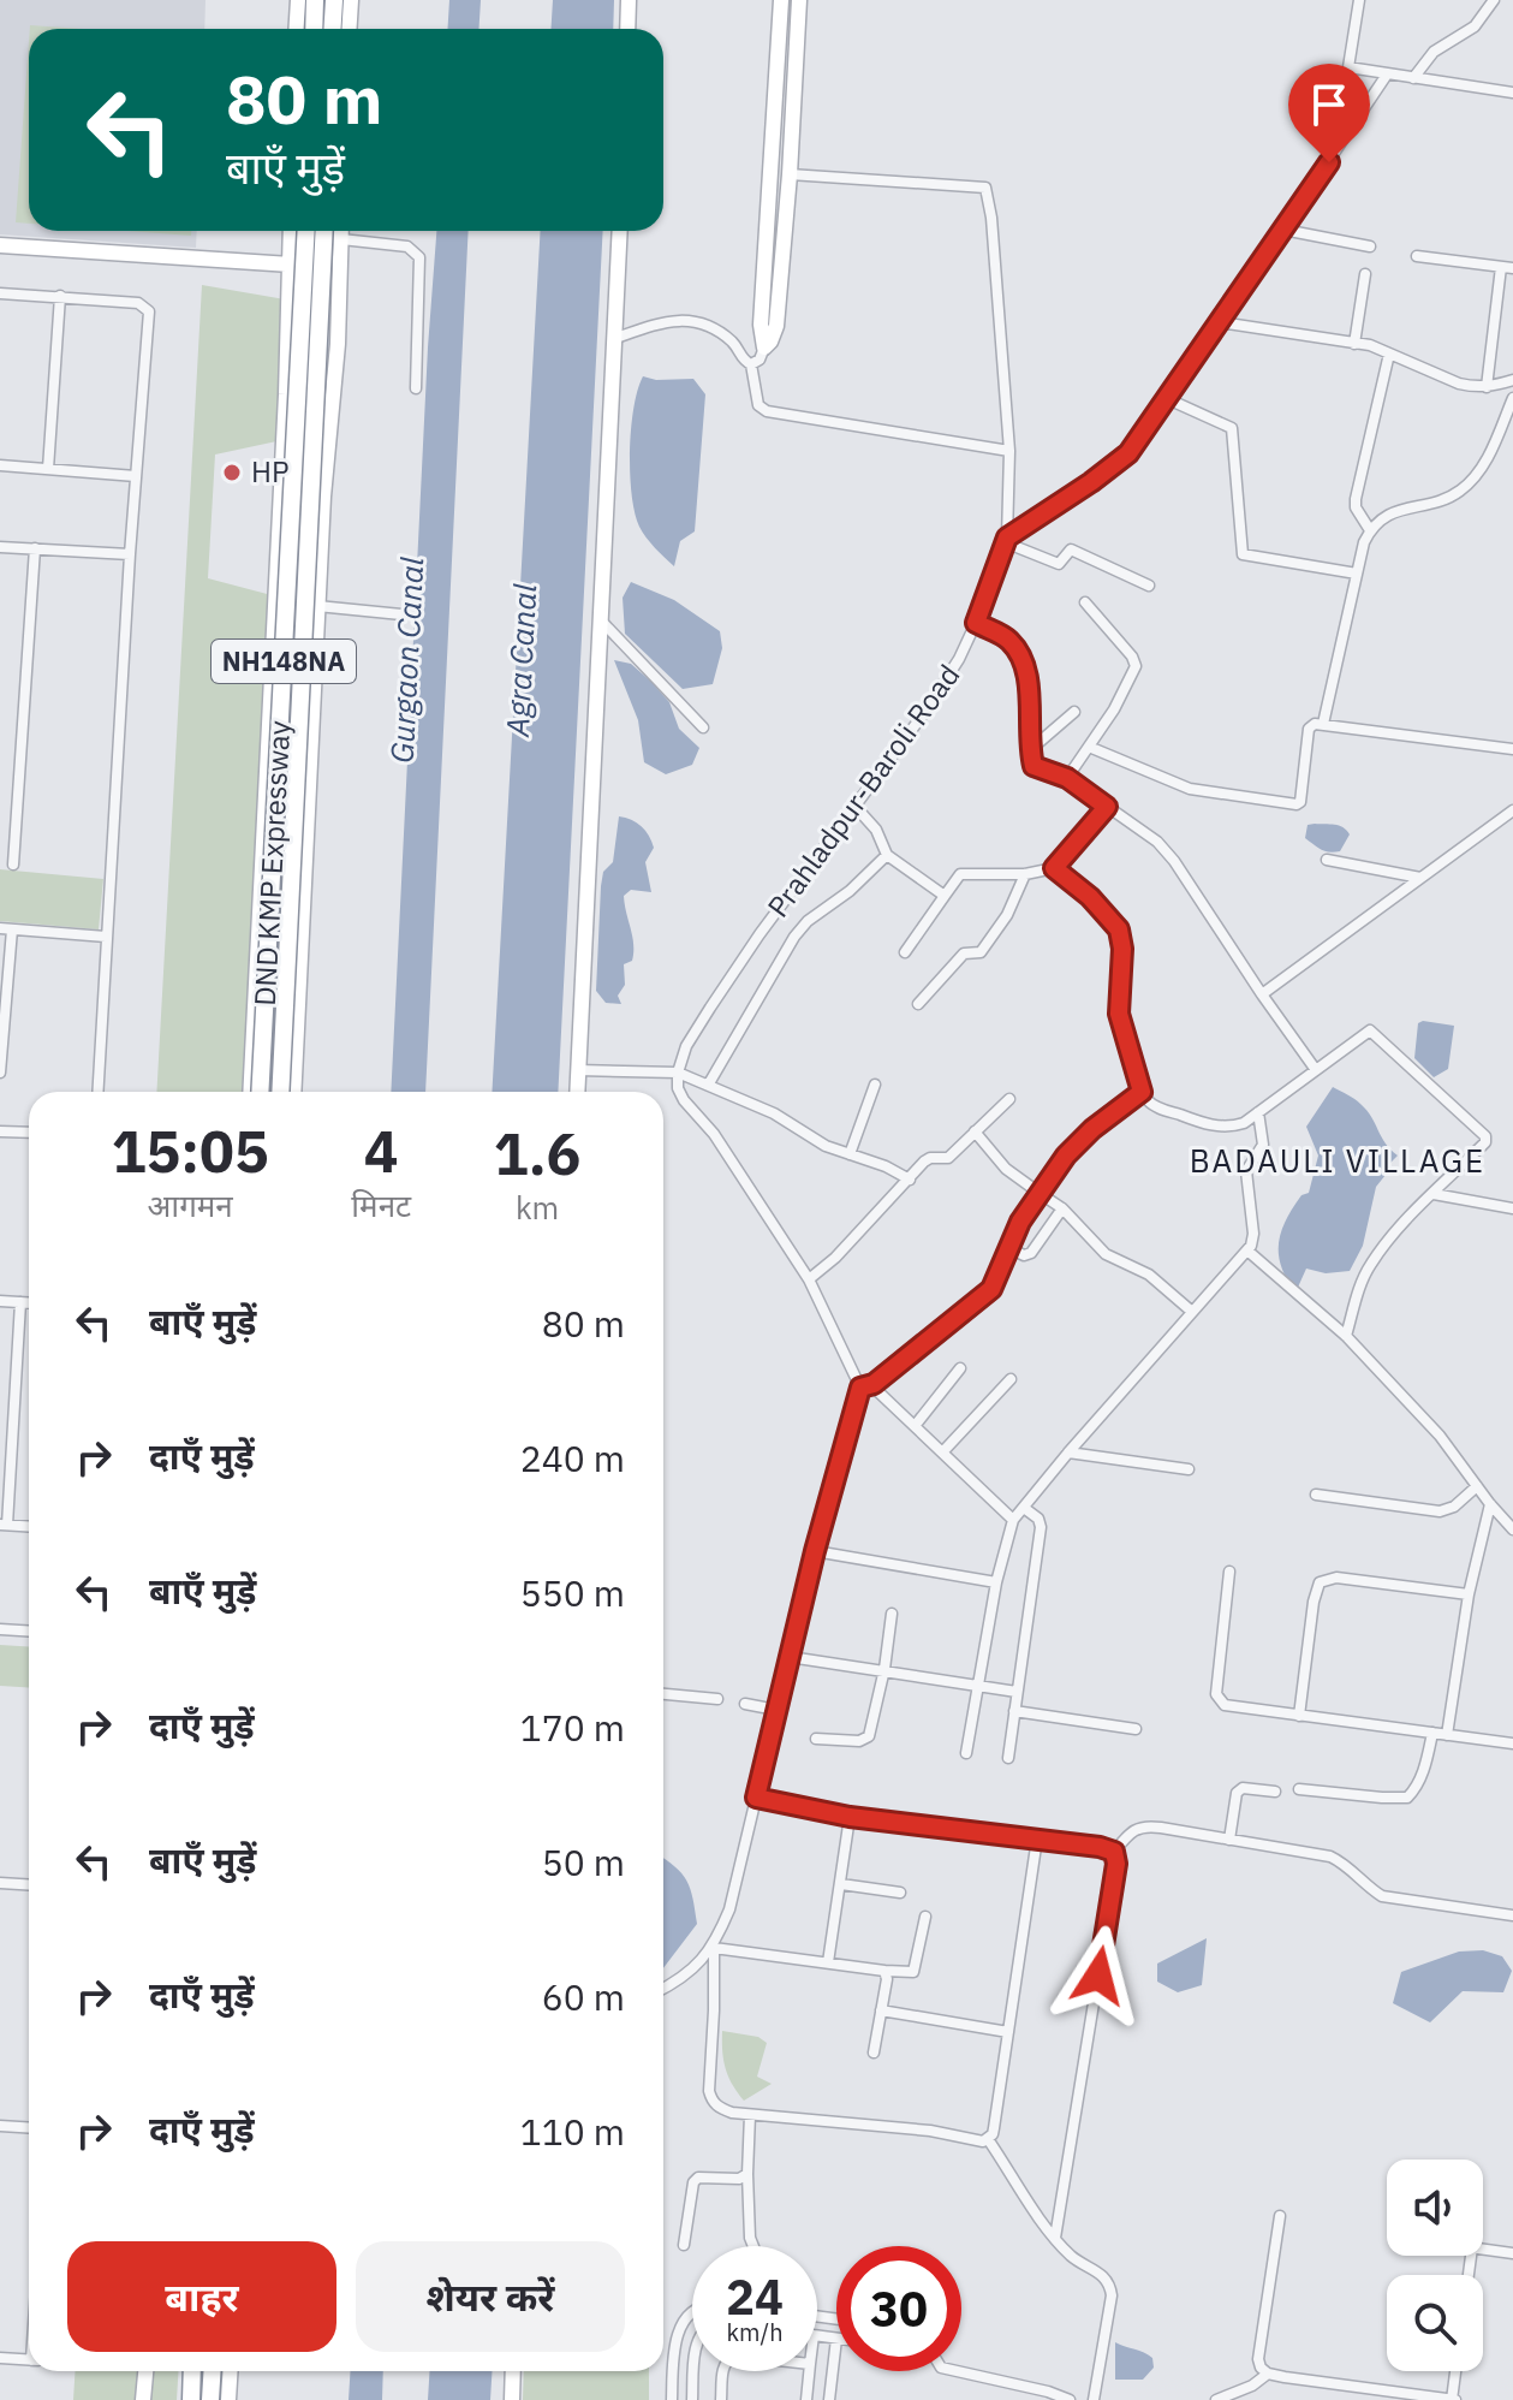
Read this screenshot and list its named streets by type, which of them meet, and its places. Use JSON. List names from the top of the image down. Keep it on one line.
{"streets":{"highway":["NH148NA","DND KMP Expressway"],"street":["Prahladpur-Baroli Road"]},"districts":["BADAULI VILLAGE"],"water":["Gurgaon Canal","Agra Canal"],"places":["HP"],"page":{"turn":["80 m","बाएँ मुड़ें"],"eta":["15:05","आगमन","4","मिनट","1.6","km"],"list":[{"name":"बाएँ मुड़ें","value":"80 m"},{"name":"दाएँ मुड़ें","value":"240 m"},{"name":"बाएँ मुड़ें","value":"550 m"},{"name":"दाएँ मुड़ें","value":"170 m"},{"name":"बाएँ मुड़ें","value":"50 m"},{"name":"दाएँ मुड़ें","value":"60 m"},{"name":"दाएँ मुड़ें","value":"110 m"}],"buttons":["बाहर","शेयर करें"],"speed":"24 km/h","limit":"30"}}
